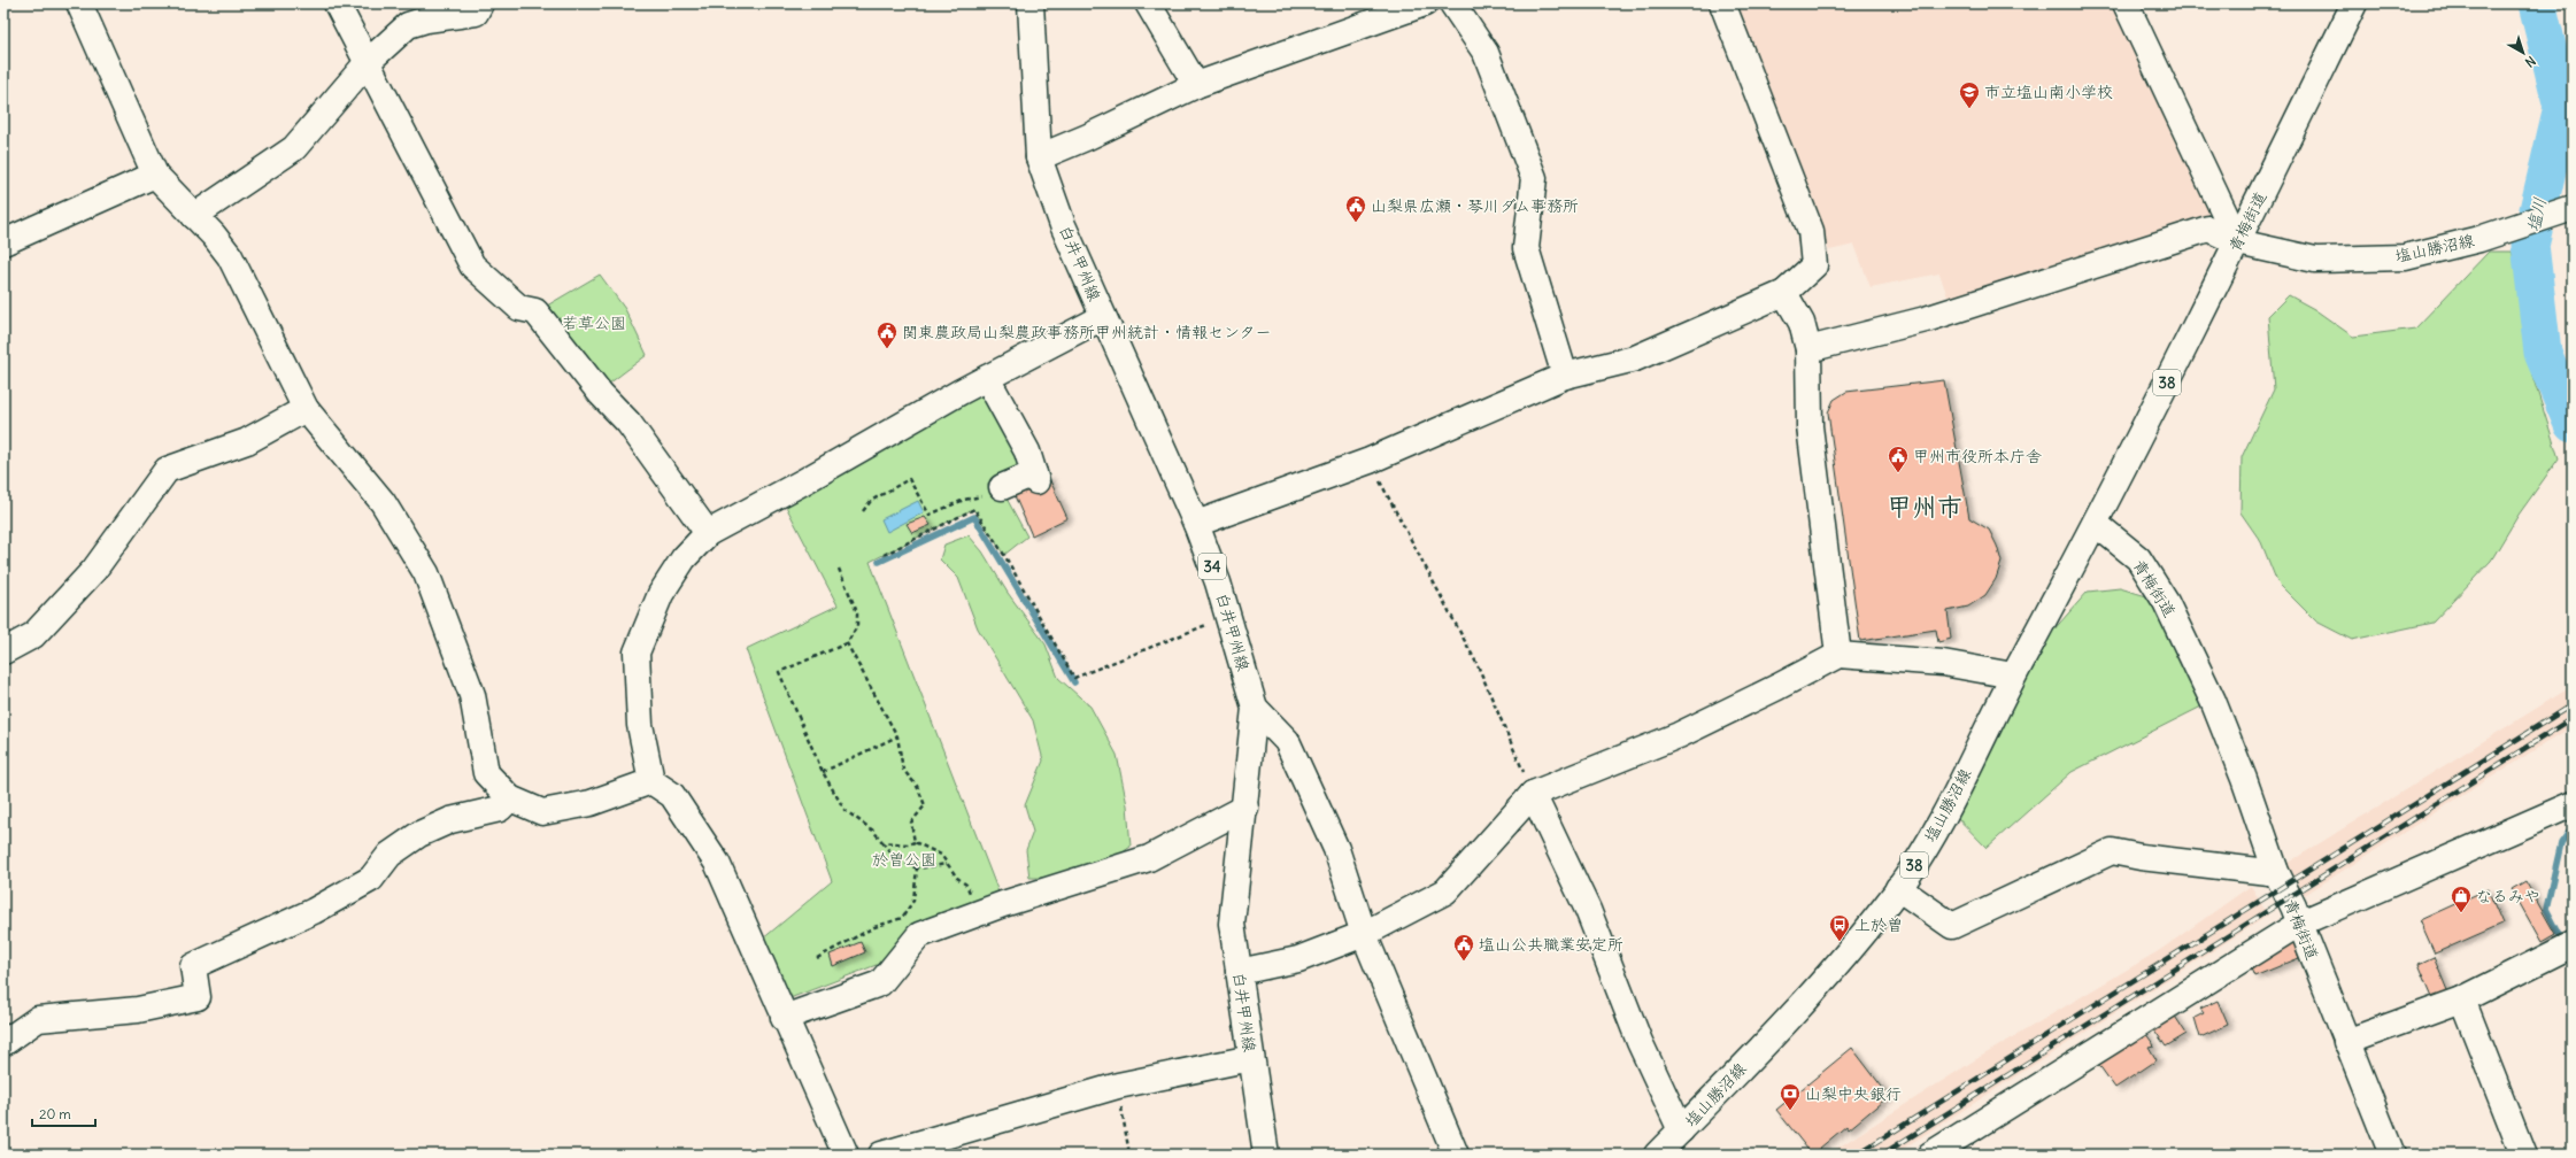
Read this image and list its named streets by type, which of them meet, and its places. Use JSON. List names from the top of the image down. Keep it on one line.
{"streets":{"street":["青梅街道","塩山勝沼線","白井甲州線","38","34"]},"crossings":[["青梅街道","塩山勝沼線"]],"districts":["甲州市"],"water":["塩川"],"parks":["若草公園","於曽公園"],"places":{"school or university":["市立塩山南小学校"],"public building":["山梨県広瀬・琴川ダム事務所","関東農政局山梨農政事務所甲州統計・情報センター","甲州市役所本庁舎","塩山公共職業安定所"],"shop":["なるみや"],"bus stop":["上於曽"],"bank":["山梨中央銀行"]},"scale_bar":"20 m","north":"bottom right"}
